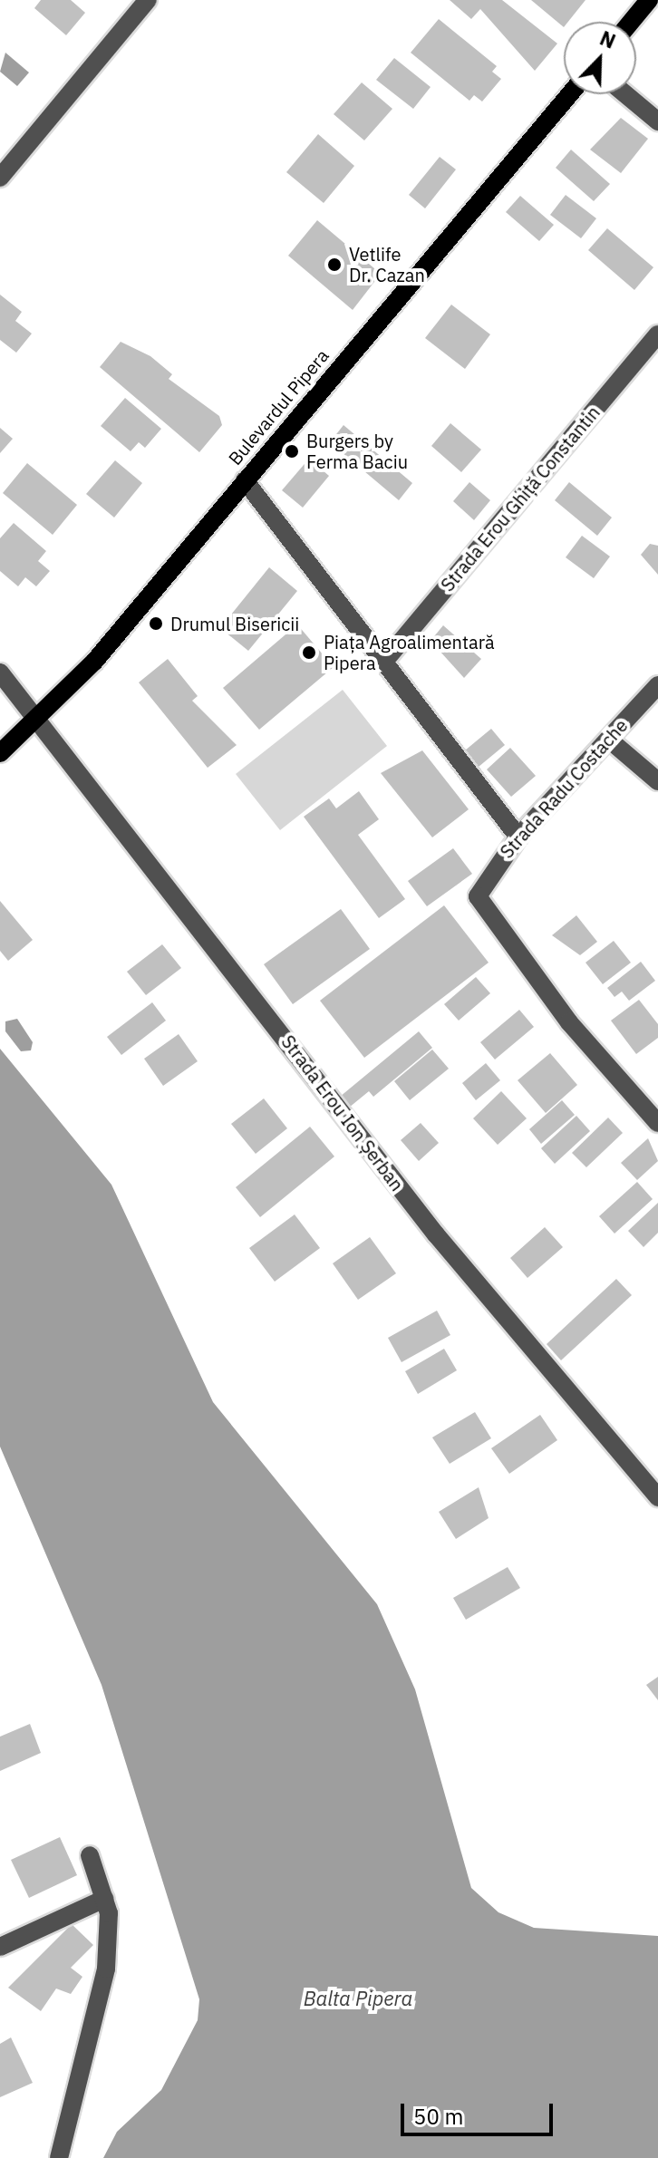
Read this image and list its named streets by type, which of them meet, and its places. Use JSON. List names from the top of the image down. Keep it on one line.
{"streets":{"main road":["Bulevardul Pipera"],"street":["Strada Erou Ghiță Constantin","Strada Radu Costache","Strada Erou Ion Șerban"]},"crossings":[["Bulevardul Pipera","Strada Erou Ion Șerban"]],"water":["Balta Pipera"],"places":["Vetlife Dr. Cazan","Burgers by Ferma Baciu","Drumul Bisericii","Piața Agroalimentară Pipera"],"scale_bar":"50 m","north":"top right"}
